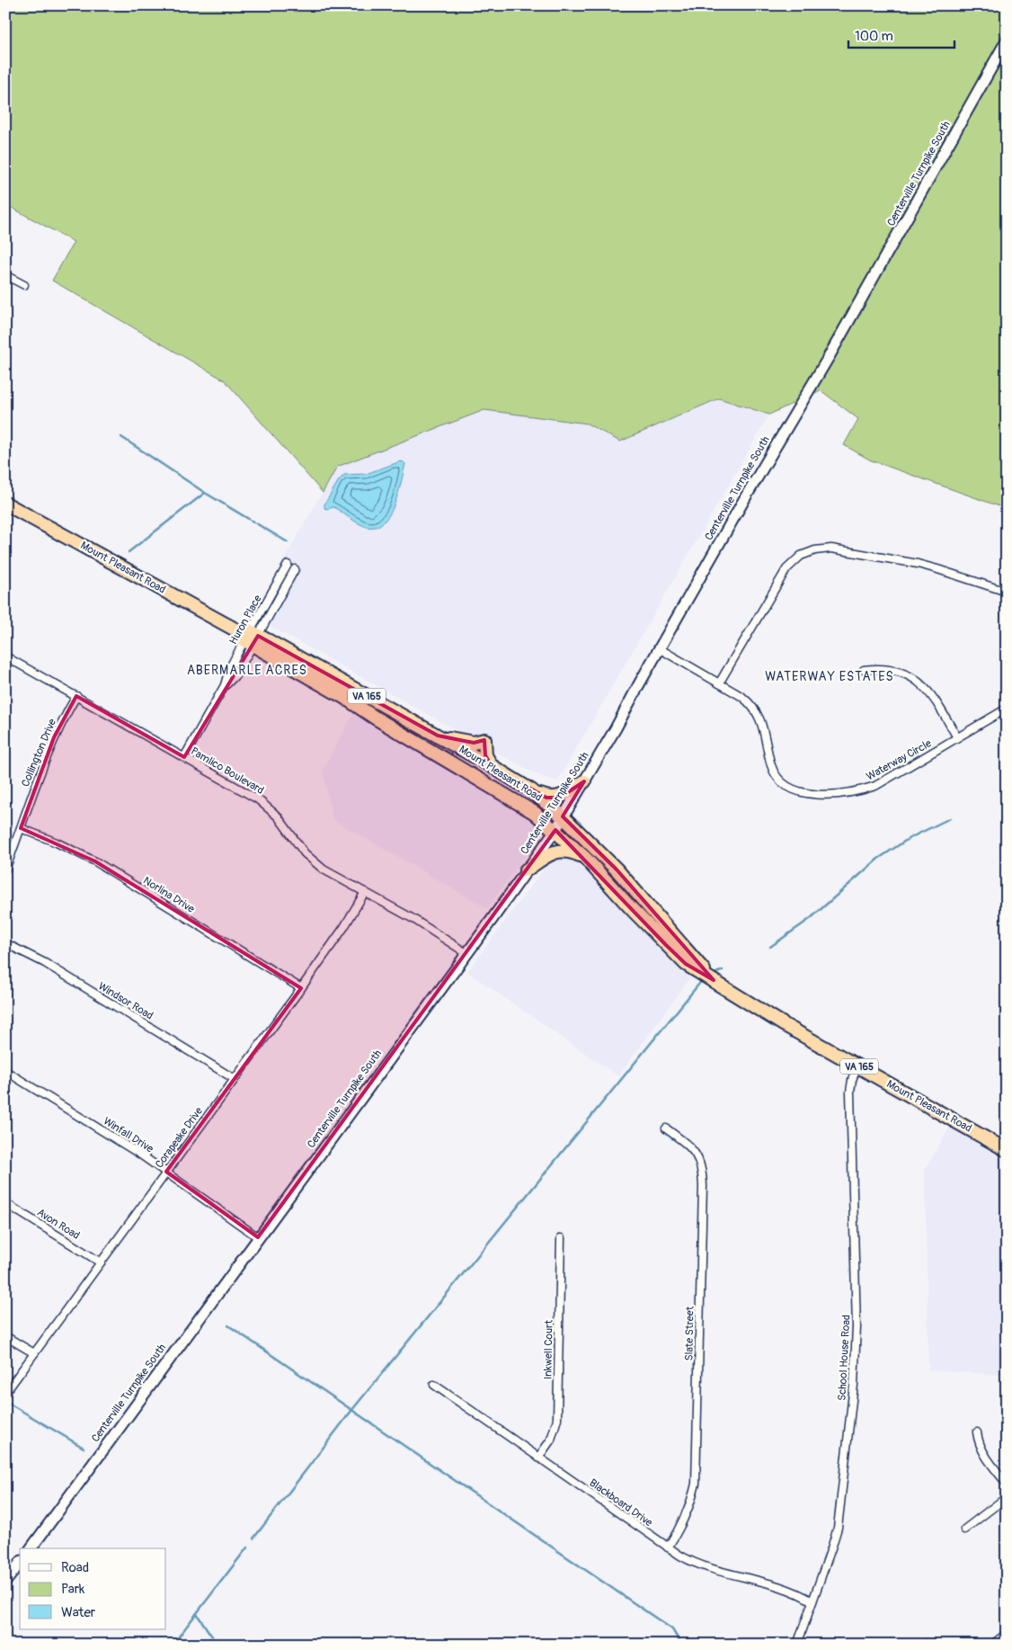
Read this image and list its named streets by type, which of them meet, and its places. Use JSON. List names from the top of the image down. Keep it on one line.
{"streets":{"highway":["Mount Pleasant Road","VA 165"],"main road":["Centerville Turnpike South"],"street":["Huron Place","Collington Drive","Waterway Circle","Pamlico Boulevard","Norlina Drive","Windsor Road","Winfall Drive","Corapeake Drive","Avon Road","Slate Street","Inkwell Court","School House Road","Blackboard Drive"]},"crossings":[["Centerville Turnpike South","Mount Pleasant Road"],["Centerville Turnpike South","Waterway Circle"],["Centerville Turnpike South","Pamlico Boulevard"],["Centerville Turnpike South","Winfall Drive"],["Mount Pleasant Road","Huron Place"],["Mount Pleasant Road","School House Road"],["Huron Place","Pamlico Boulevard"],["Collington Drive","Pamlico Boulevard"],["Collington Drive","Norlina Drive"],["Pamlico Boulevard","Corapeake Drive"],["Norlina Drive","Corapeake Drive"],["Windsor Road","Corapeake Drive"],["Winfall Drive","Corapeake Drive"],["Corapeake Drive","Avon Road"],["Slate Street","Blackboard Drive"],["Inkwell Court","Blackboard Drive"],["School House Road","Blackboard Drive"]],"districts":["ABERMARLE ACRES","WATERWAY ESTATES"],"legend":["Road","Park","Water"],"scale_bar":"100 m"}
